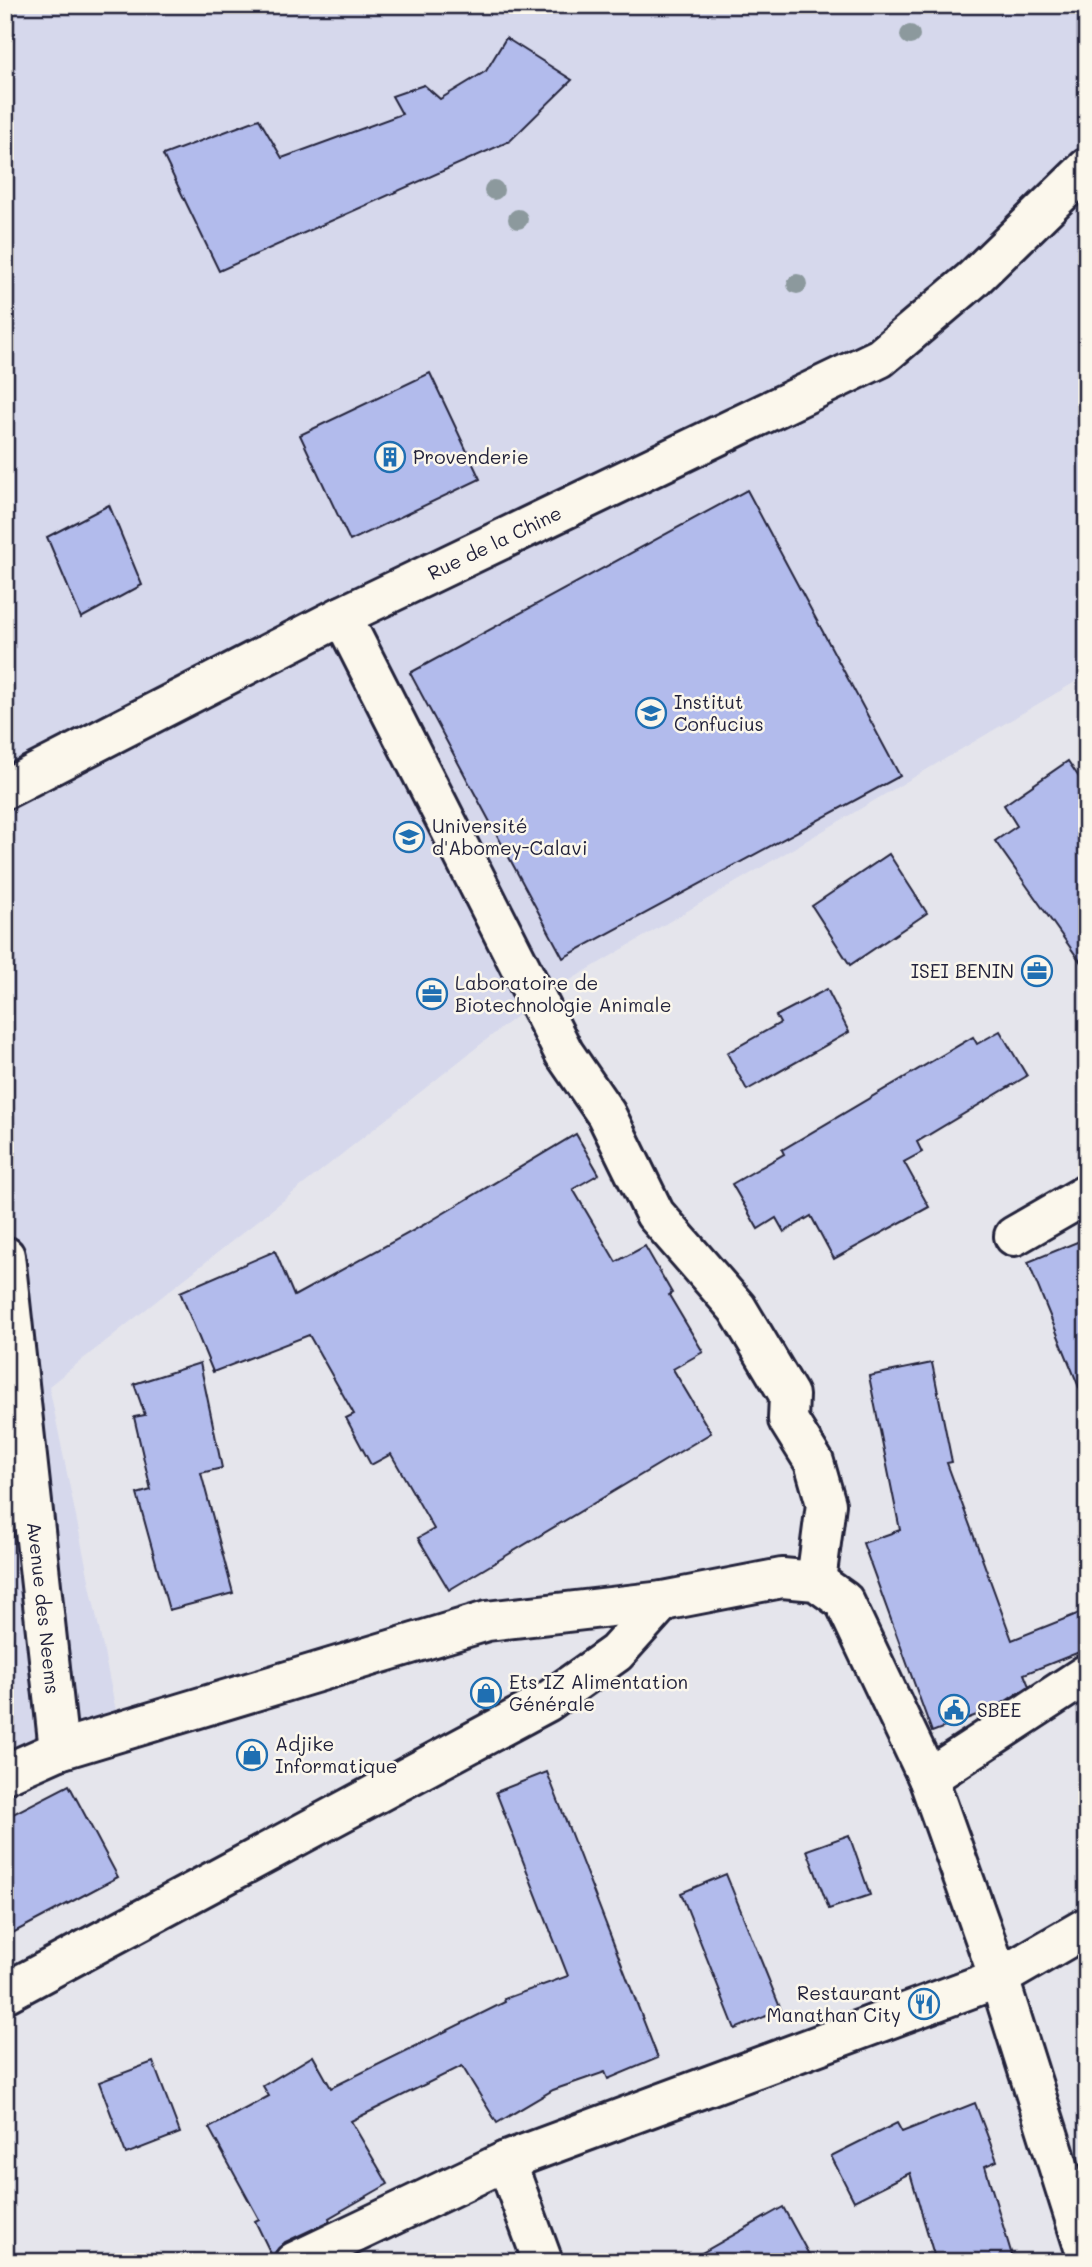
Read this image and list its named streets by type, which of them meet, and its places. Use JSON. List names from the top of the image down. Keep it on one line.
{"streets":{"street":["Rue de la Chine","Avenue des Neems"]},"places":{"building":["Provenderie"],"school or university":["Institut Confucius","Université d'Abomey-Calavi"],"office":["ISEI BENIN","Laboratoire de Biotechnologie Animale"],"shop":["Ets IZ Alimentation Générale","Adjike Informatique"],"public building":["SBEE"],"restaurant":["Restaurant Manathan City"]}}
